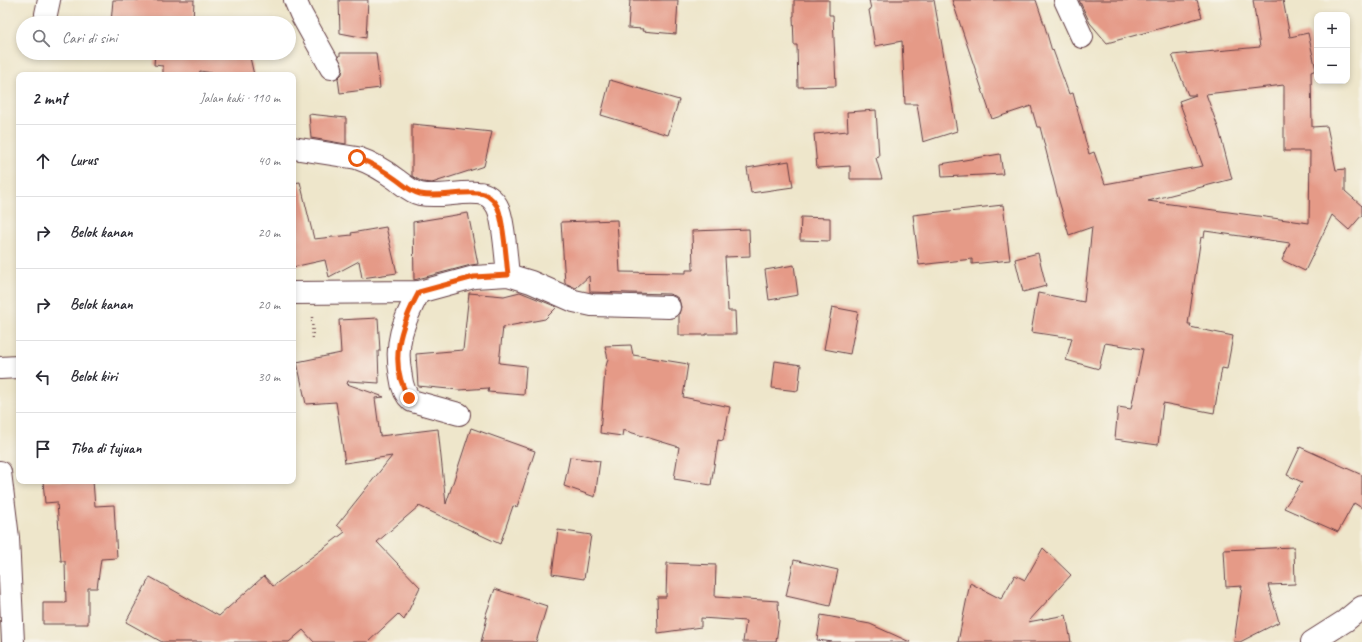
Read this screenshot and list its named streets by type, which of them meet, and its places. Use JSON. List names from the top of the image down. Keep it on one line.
{"page":{"map_buttons":["+","−"],"search":"Cari di sini","heading":["2 mnt","Jalan kaki · 110 m"],"list":[["Lurus","40 m"],["Belok kanan","20 m"],["Belok kanan","20 m"],["Belok kiri","30 m"],"Tiba di tujuan"]}}
